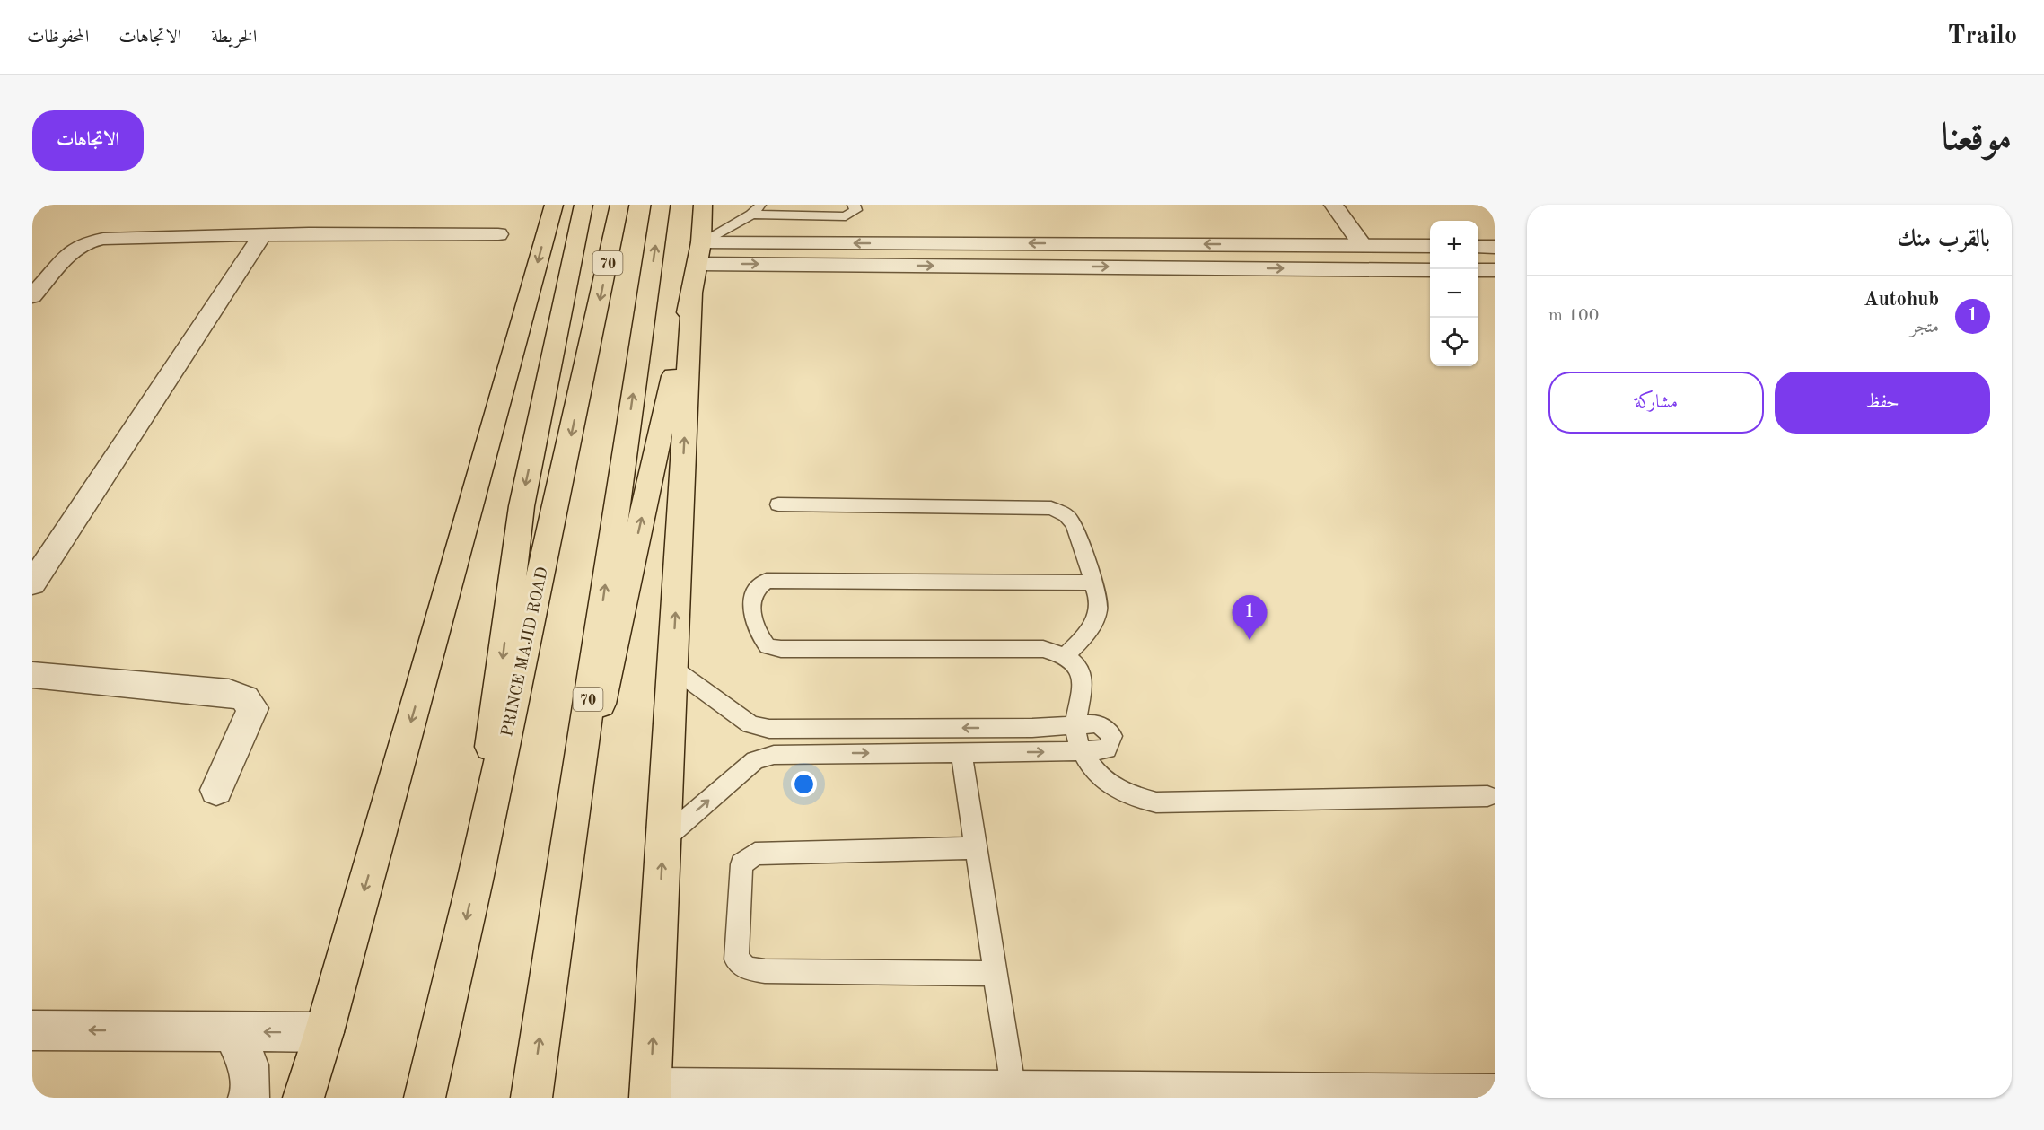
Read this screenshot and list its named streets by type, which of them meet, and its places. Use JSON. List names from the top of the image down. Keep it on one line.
{"streets":{"main road":["70","PRINCE MAJID ROAD"]},"page":{"header":"Trailo","nav":["الخريطة","الاتجاهات","المحفوظات"],"title":"موقعنا","buttons":["الاتجاهات",["حفظ","مشاركة"]],"heading":"بالقرب منك","map_buttons":["+","−"],"list":[{"mark":"1","name":"Autohub","note":"متجر","value":"100 m"}],"pins":"1"}}
